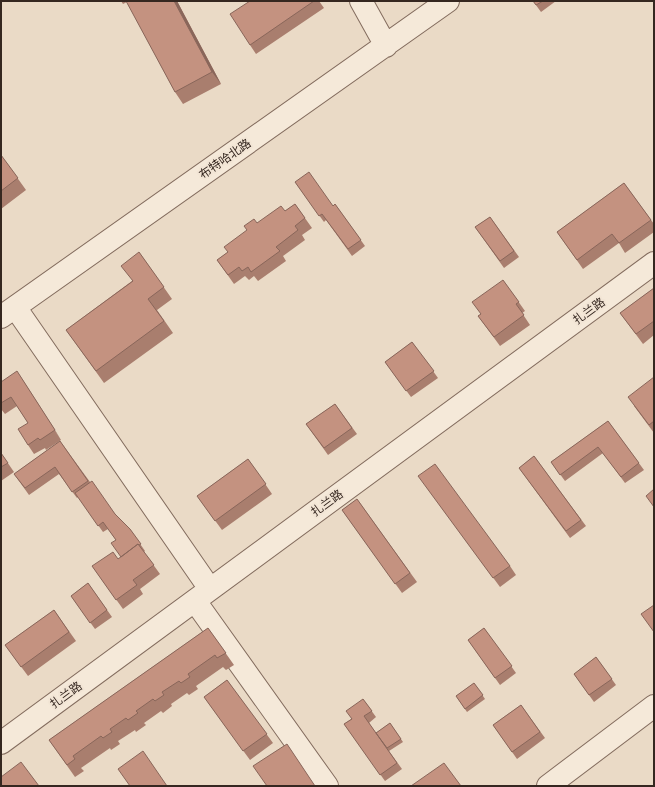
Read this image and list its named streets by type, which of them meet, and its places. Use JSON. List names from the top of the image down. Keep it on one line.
{"streets":{"street":["布特哈北路","扎兰路"]}}
